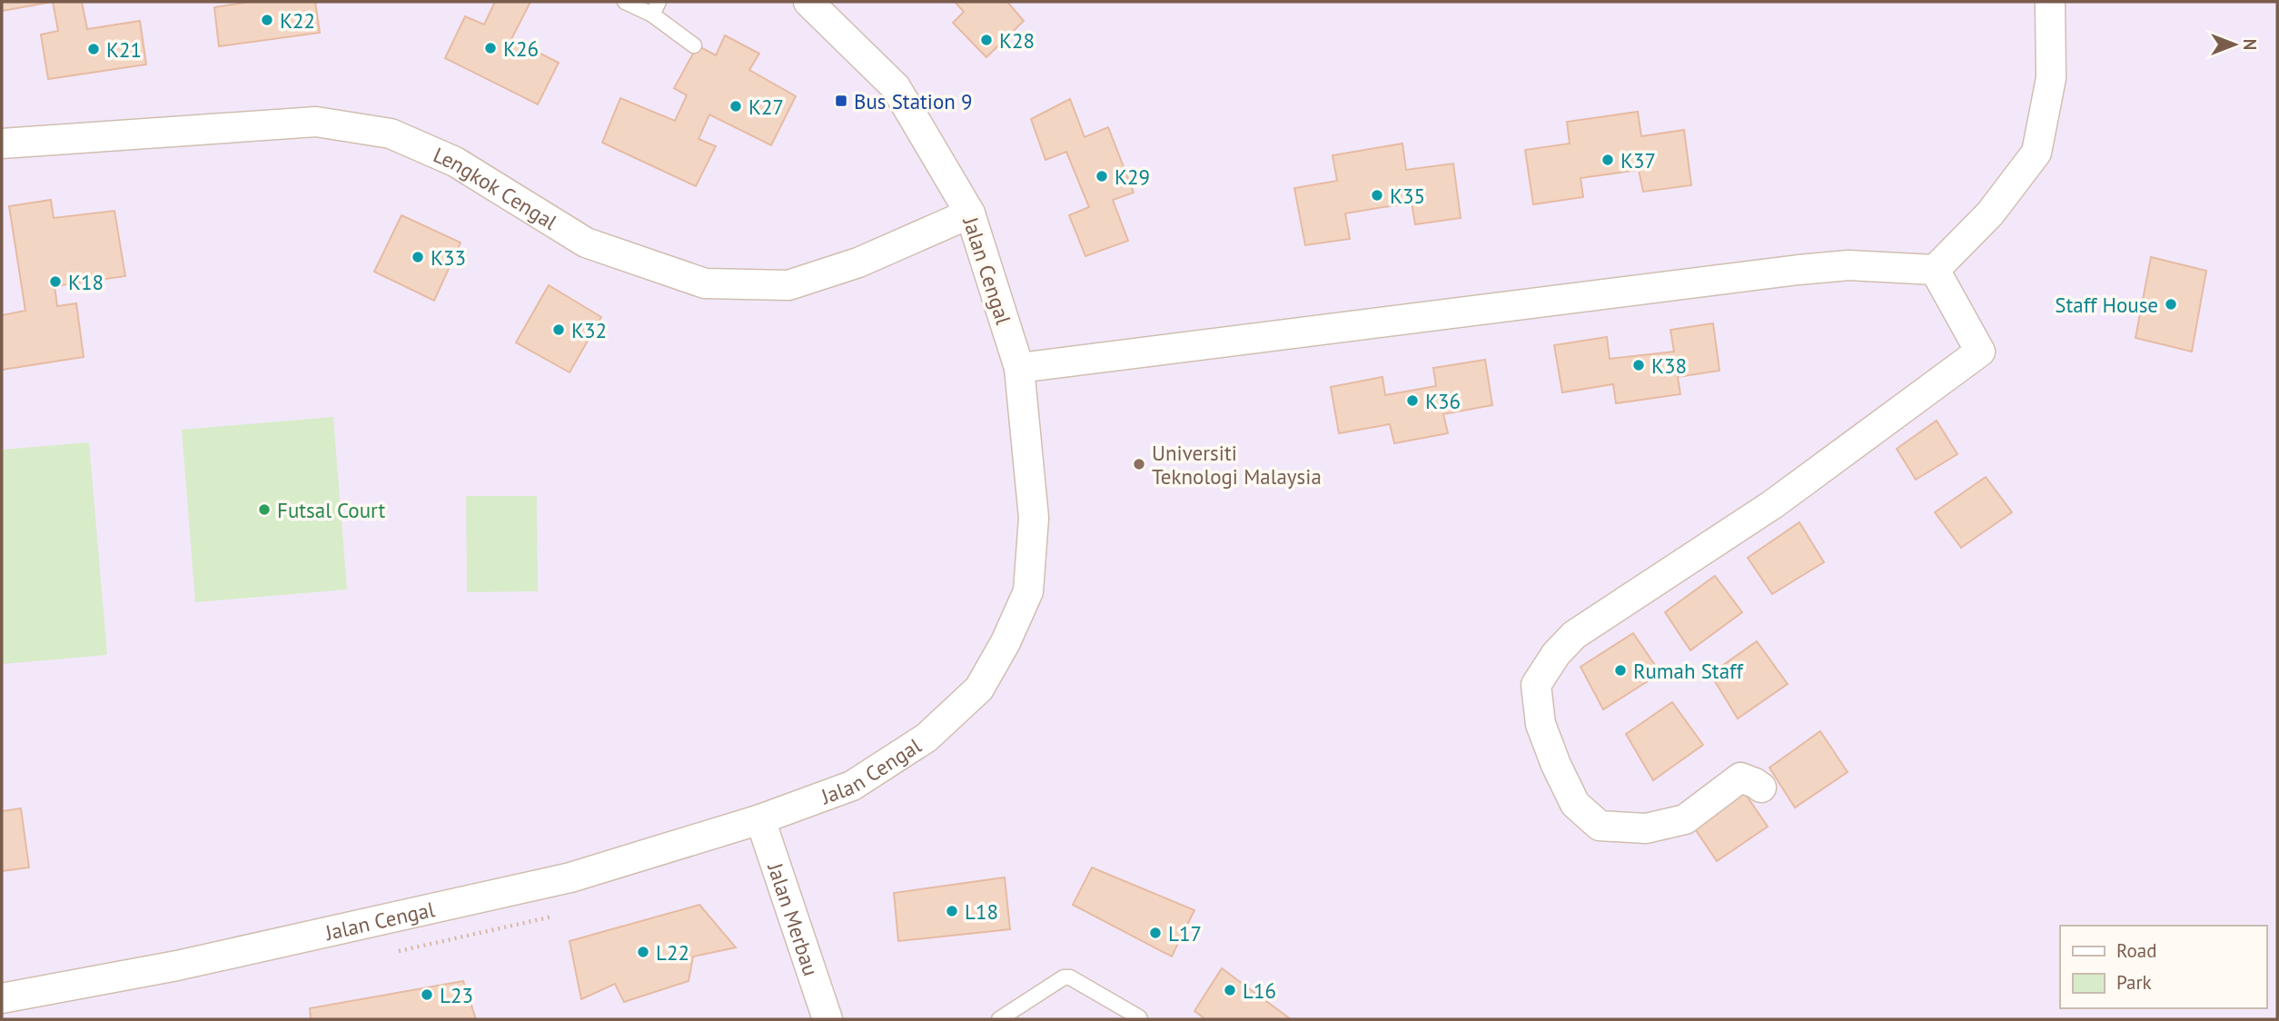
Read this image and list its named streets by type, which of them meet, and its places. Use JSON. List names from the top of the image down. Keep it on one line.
{"streets":{"street":["Lengkok Cengal","Jalan Cengal","Jalan Merbau"]},"crossings":[["Lengkok Cengal","Jalan Cengal"],["Jalan Cengal","Jalan Merbau"]],"places":{"other":["K22","K28","K26","K21","K27","K37","K29","K35","K33","K18","Staff House","K32","K38","K36","Universiti Teknologi Malaysia","Futsal Court","Rumah Staff","L18","L17","L22","L16","L23"],"transit":["Bus Station 9"]},"legend":["Road","Park"],"north":"right"}
